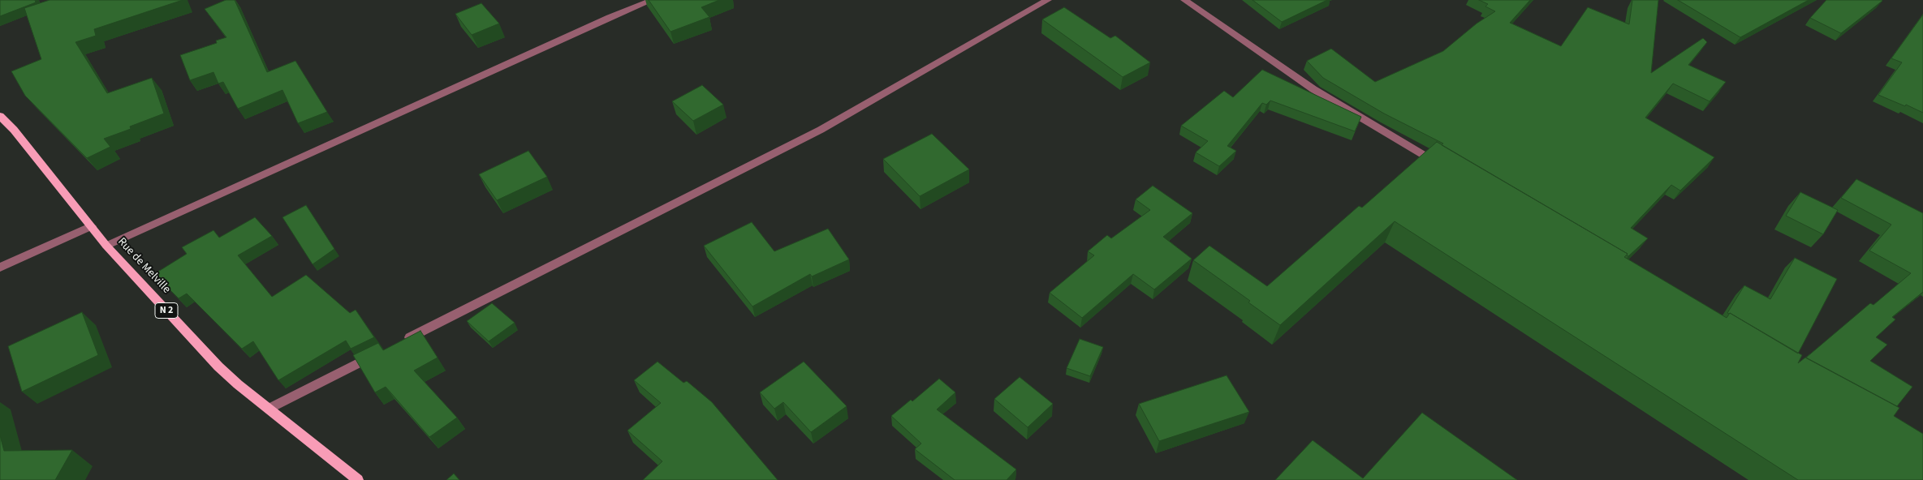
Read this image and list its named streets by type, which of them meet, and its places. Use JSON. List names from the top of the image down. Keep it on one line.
{"streets":{"main road":["Rue de Melville","N 2"]}}
